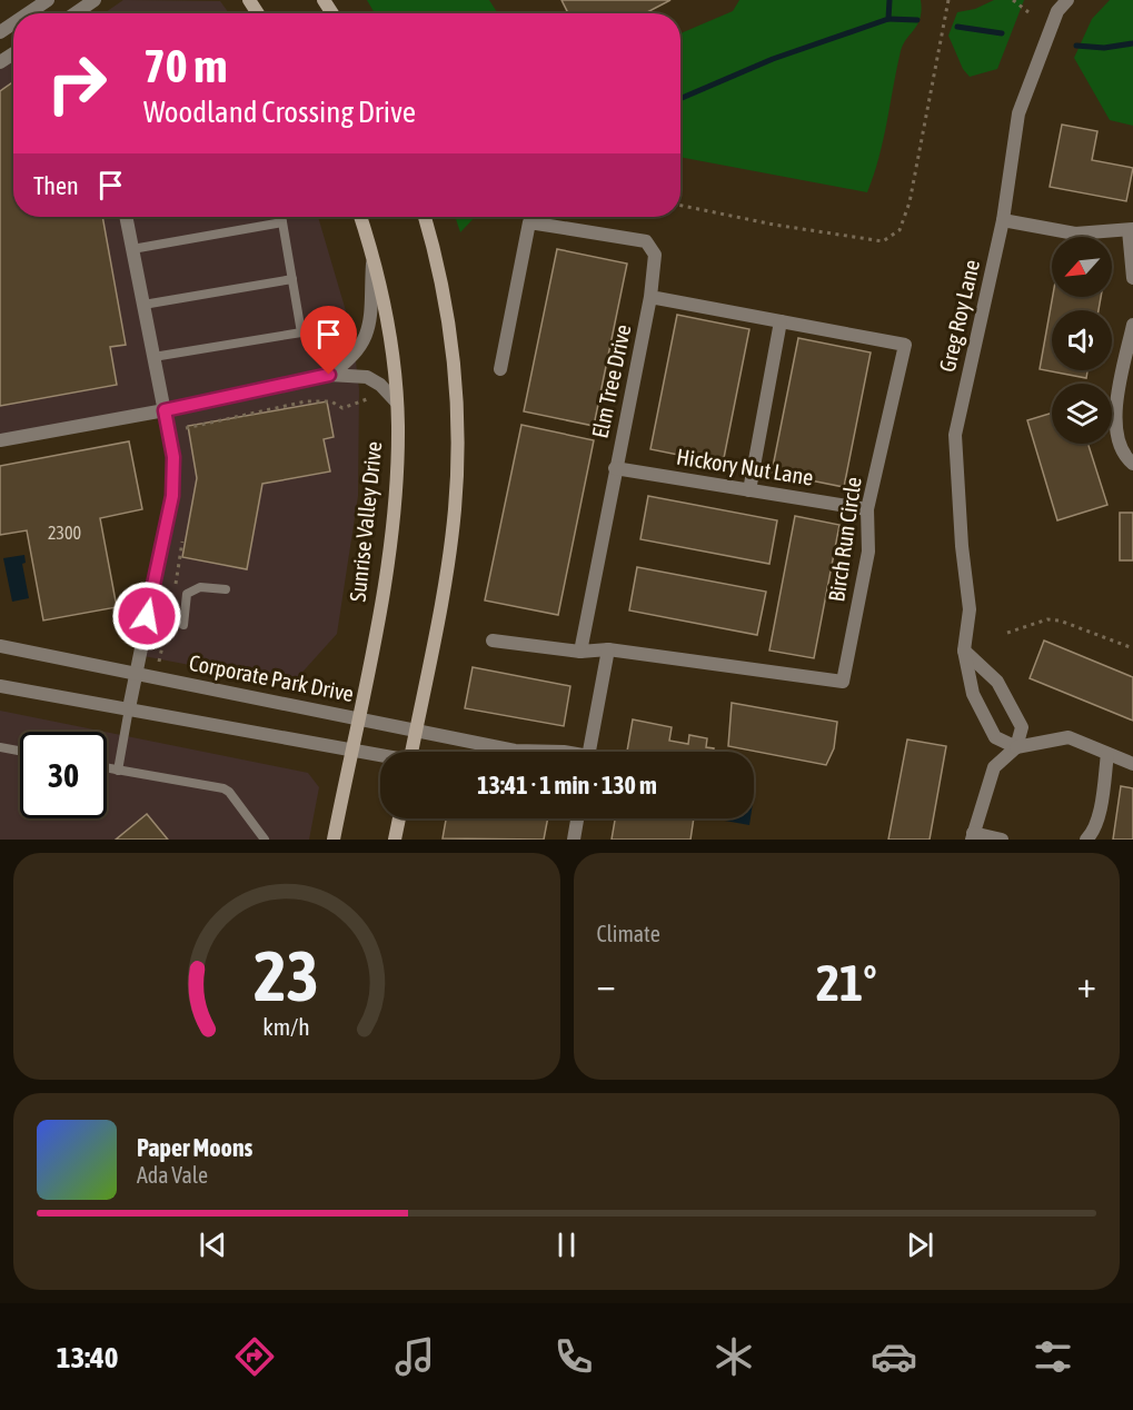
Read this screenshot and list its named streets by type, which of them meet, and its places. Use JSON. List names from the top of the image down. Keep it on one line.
{"streets":{"main road":["Sunrise Valley Drive"],"street":["Greg Roy Lane","Elm Tree Drive","Hickory Nut Lane","Birch Run Circle","Corporate Park Drive"]},"crossings":[["Elm Tree Drive","Hickory Nut Lane"],["Elm Tree Drive","Birch Run Circle"],["Hickory Nut Lane","Birch Run Circle"],["Sunrise Valley Drive","Corporate Park Drive"]],"house_numbers":["2300"],"north":"bottom left","page":{"turn":["70 m","Woodland Crossing Drive"],"then":"Then","limit":"30","trip":"13:41 · 1 min · 130 m","tile":"Climate","heat":["−","21°","+"],"song":["Paper Moons","Ada Vale"],"tabs":"13:40","gauge":["23","km/h"]}}
